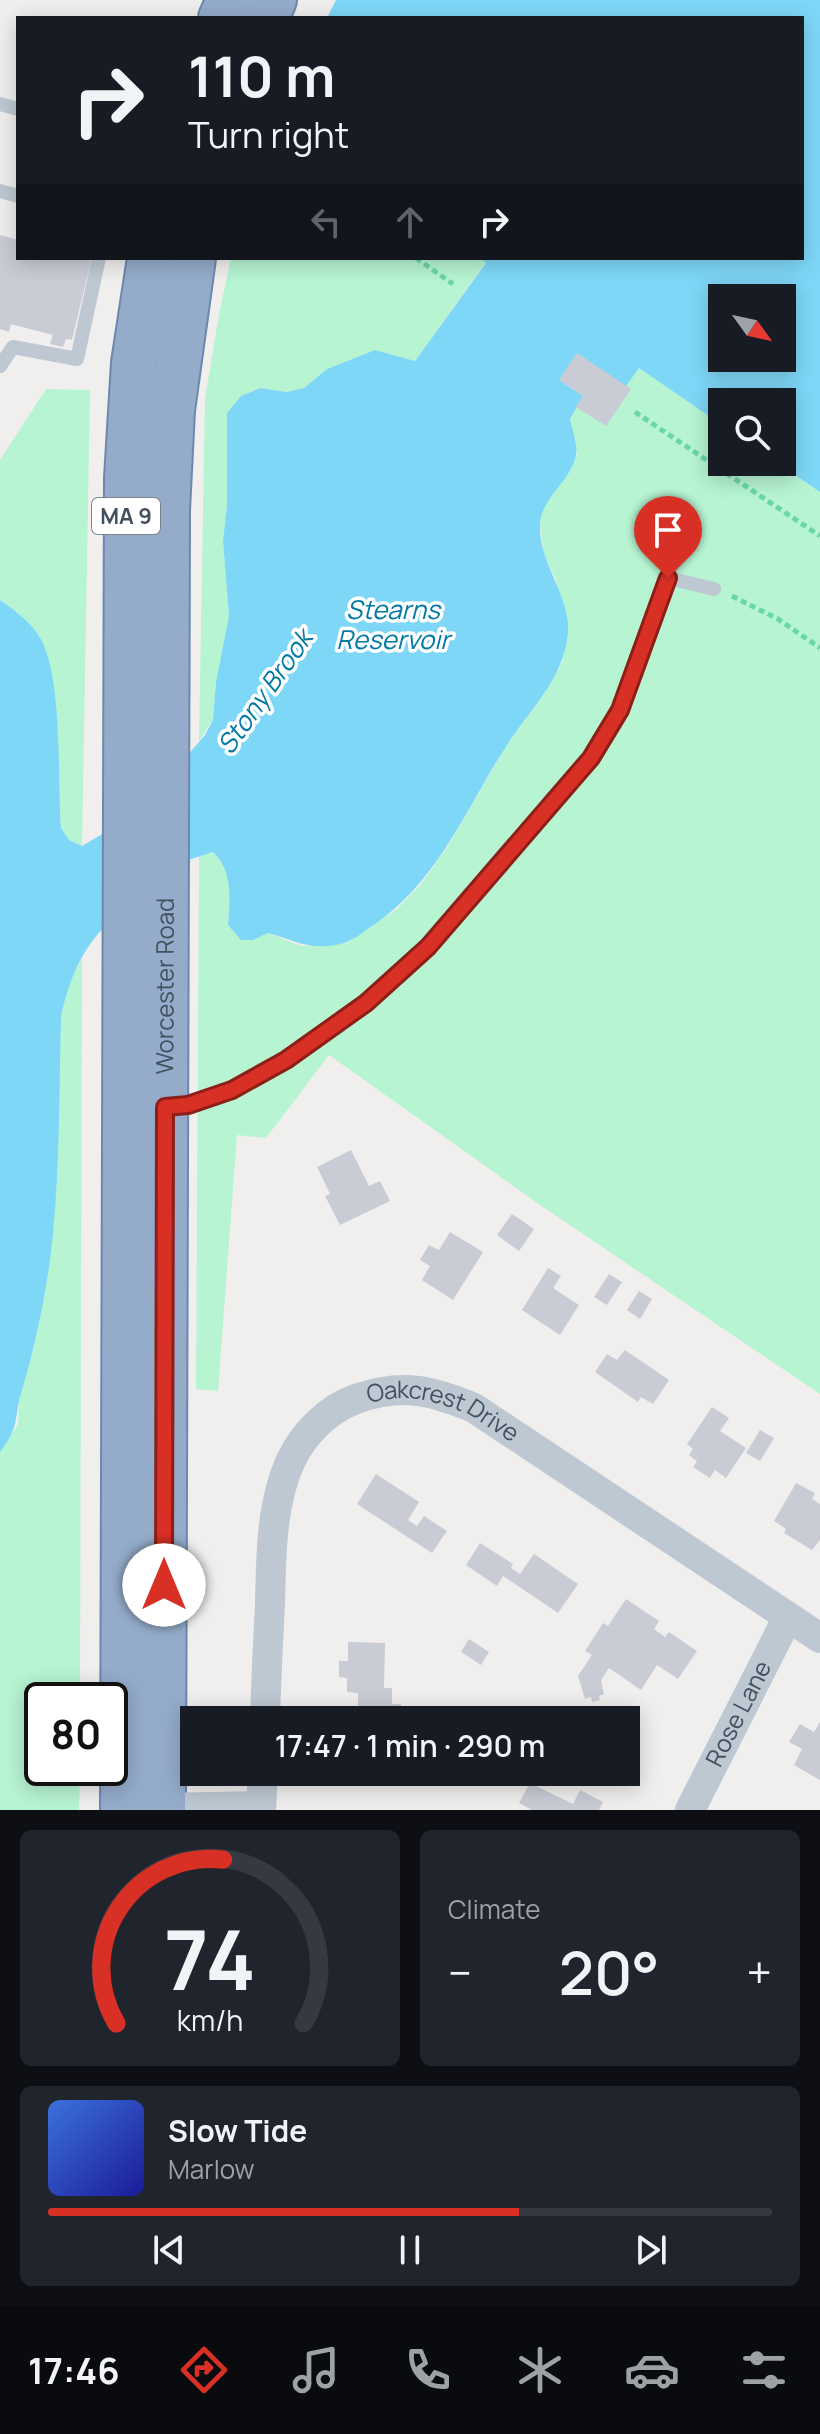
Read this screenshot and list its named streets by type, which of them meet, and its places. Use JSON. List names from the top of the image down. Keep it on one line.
{"streets":{"highway":["MA 9","Worcester Road"],"street":["Oakcrest Drive","Rose Lane"]},"crossings":[["Oakcrest Drive","Rose Lane"]],"water":["Stearns Reservoir","Stony Brook"],"north":"bottom right","page":{"turn":["110 m","Turn right"],"limit":"80","trip":"17:47 · 1 min · 290 m","tile":"Climate","heat":["−","20°","+"],"song":["Slow Tide","Marlow"],"tabs":"17:46","gauge":["74","km/h"]}}
